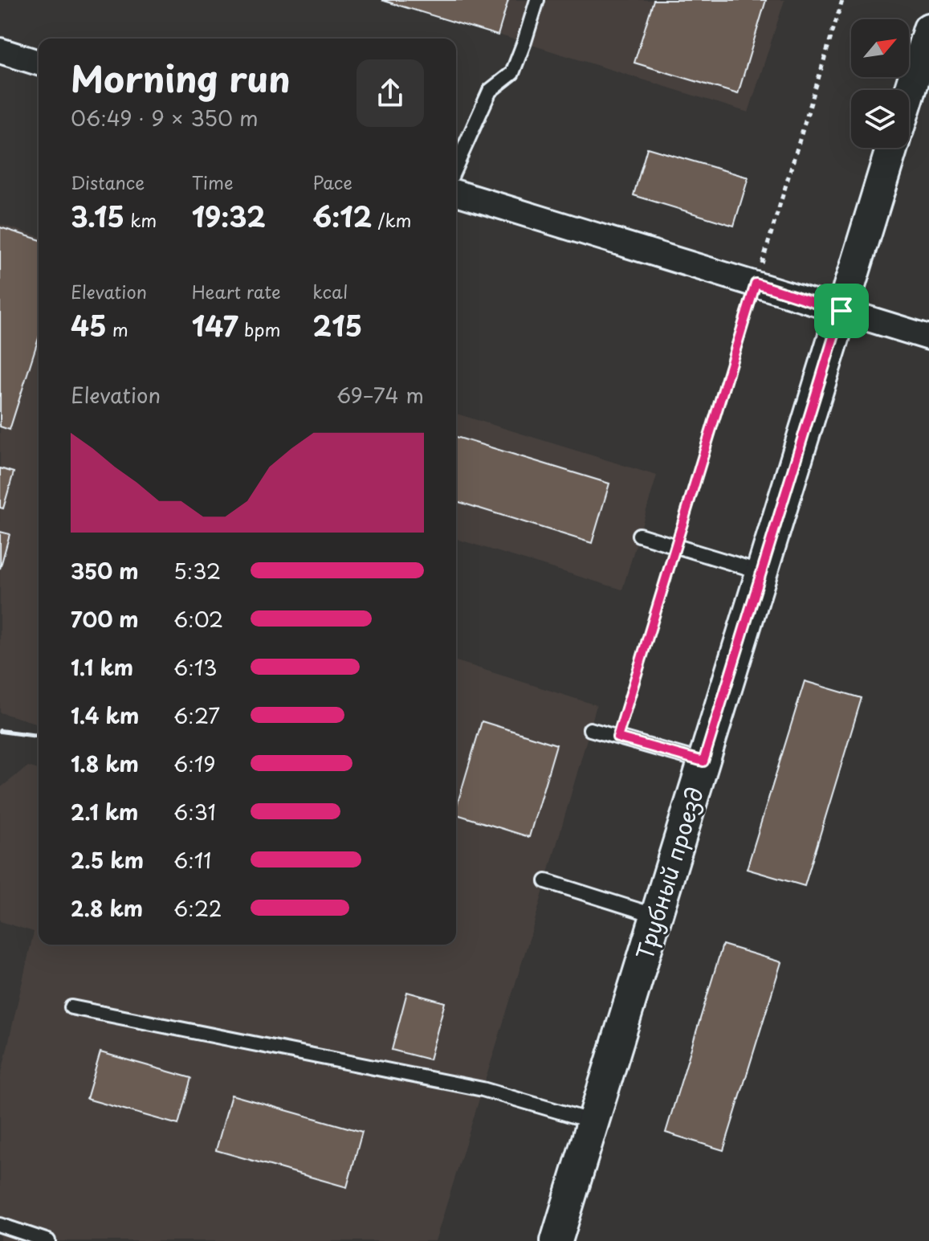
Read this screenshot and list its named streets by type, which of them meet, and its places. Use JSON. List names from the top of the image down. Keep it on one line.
{"streets":{"street":["Трубный проезд"]},"north":"top right","page":{"heading":["Morning run","06:49 · 9 × 350 m"],"stats":[["Distance","3.15 km"],["Time","19:32"],["Pace","6:12 /km"],["Elevation","45 m"],["Heart rate","147 bpm"],["kcal","215"]],"chart":["Elevation","69–74 m"],"list":[{"name":"350 m","note":"5:32"},{"name":"700 m","note":"6:02"},{"name":"1.1 km","note":"6:13"},{"name":"1.4 km","note":"6:27"},{"name":"1.8 km","note":"6:19"},{"name":"2.1 km","note":"6:31"},{"name":"2.5 km","note":"6:11"},{"name":"2.8 km","note":"6:22"}]}}
